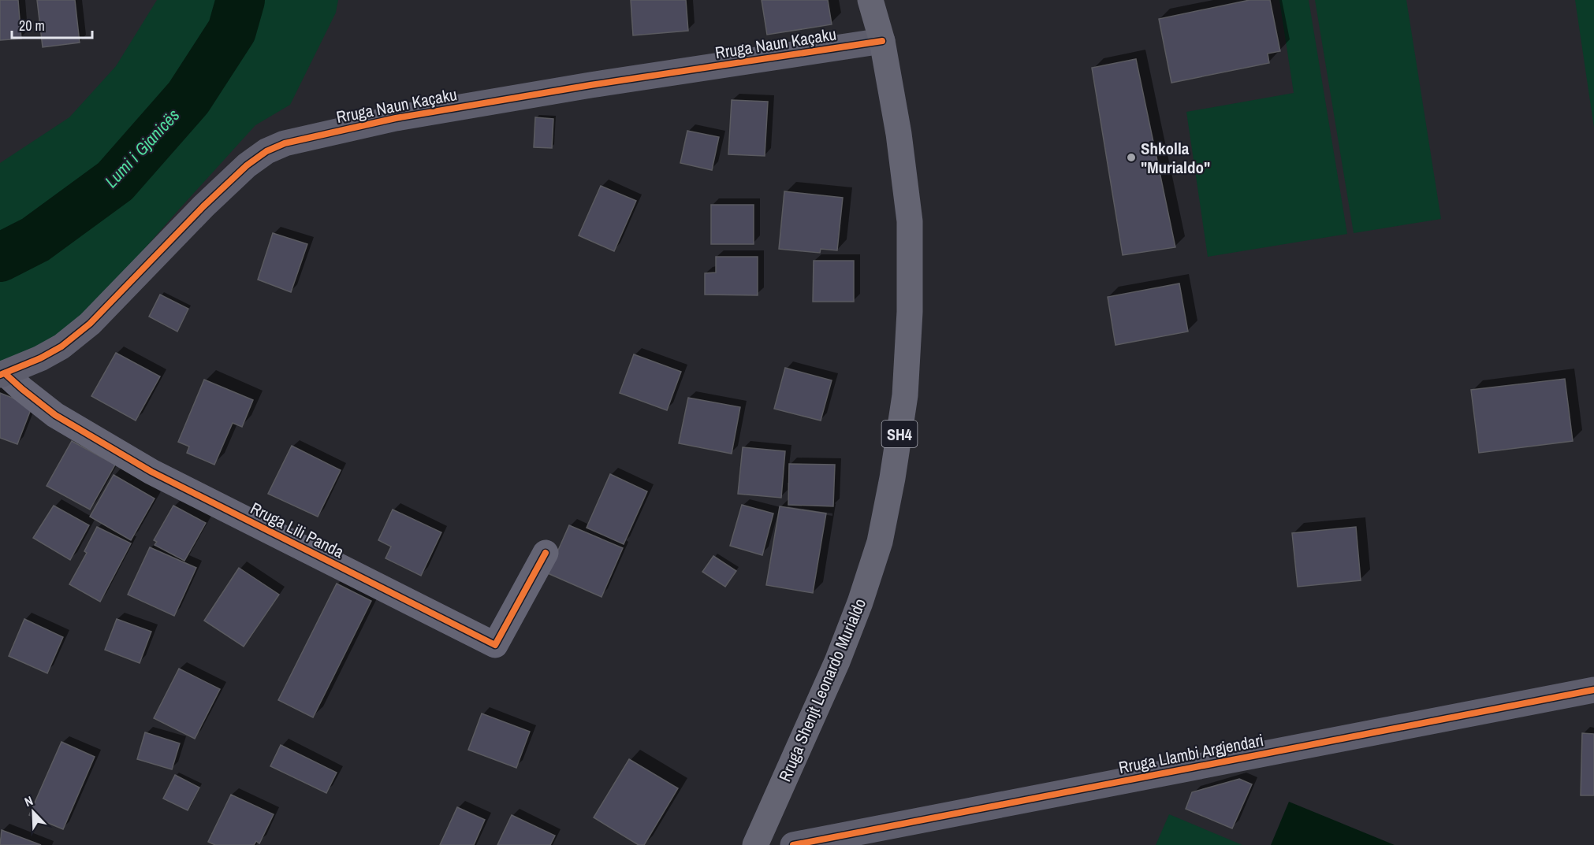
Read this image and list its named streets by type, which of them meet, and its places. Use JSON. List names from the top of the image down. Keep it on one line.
{"streets":{"main road":["SH4","Rruga Shenjt Leonardo Murialdo"],"street":["Rruga Naun Kaçaku","Rruga Lili Panda","Rruga Llambi Argjendari"]},"crossings":[["Rruga Naun Kaçaku","Rruga Lili Panda"],["Rruga Naun Kaçaku","Rruga Shenjt Leonardo Murialdo"]],"water":["Lumi i Gjanicës"],"places":["Shkolla \"Murialdo\""],"scale_bar":"20 m","north":"top left"}
